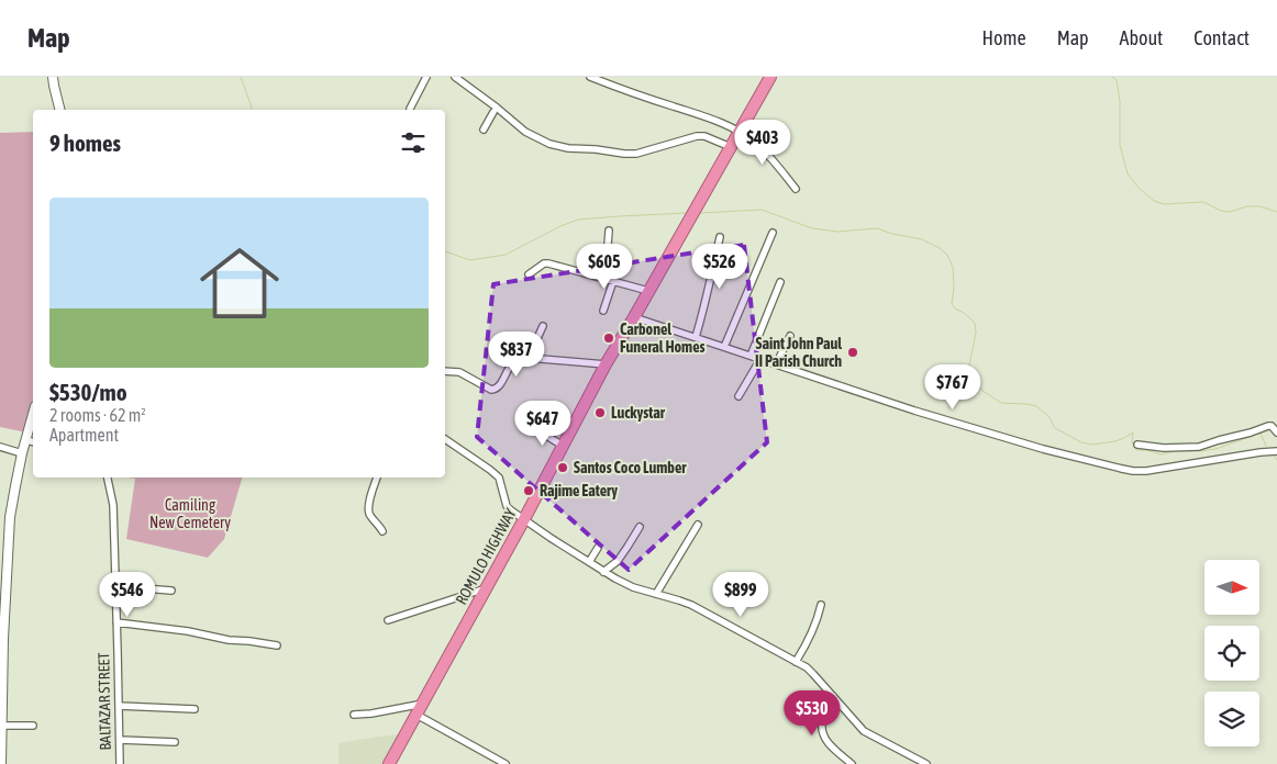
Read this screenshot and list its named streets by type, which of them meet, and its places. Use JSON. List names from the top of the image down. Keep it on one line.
{"streets":{"highway":["ROMULO HIGHWAY"],"street":["BALTAZAR STREET"]},"parks":["Camiling New Cemetery"],"places":["Carbonel Funeral Homes","Saint John Paul II Parish Church","Luckystar","Santos Coco Lumber","Rajime Eatery"],"north":"right","page":{"header":"Map","nav":["Home","Map","About","Contact"],"heading":"9 homes","price":["$403","$605","$526","$837","$767","$647","$546","$899","$530"],"list":[{"name":"$530/mo","note":"2 rooms · 62 m² · Apartment"}]}}
